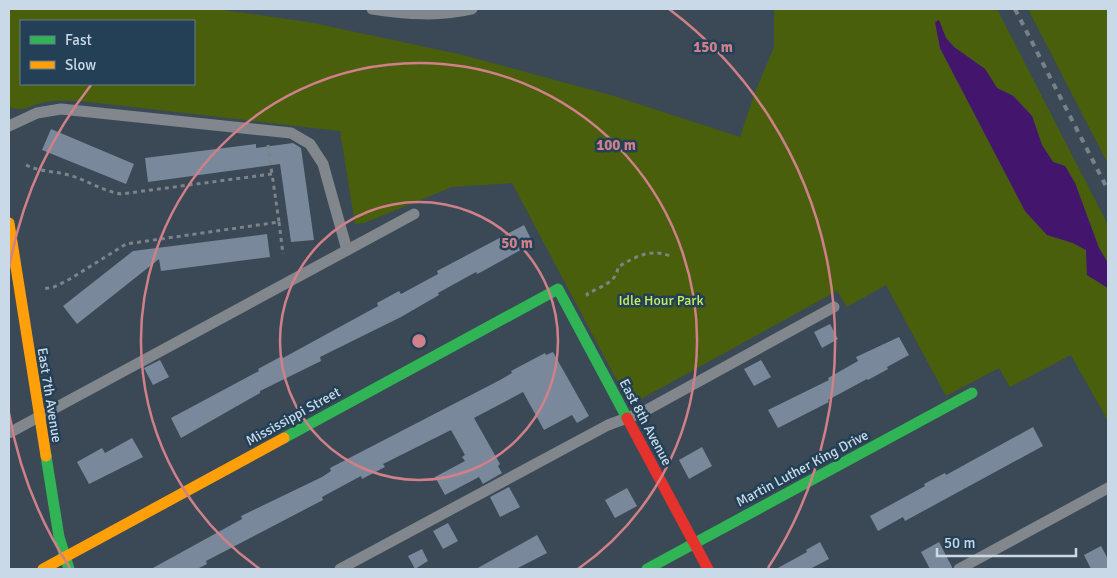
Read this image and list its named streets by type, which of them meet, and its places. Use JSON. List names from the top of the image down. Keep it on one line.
{"streets":{"street":["East 7th Avenue","Mississippi Street","East 8th Avenue","Martin Luther King Drive"]},"crossings":[["East 7th Avenue","Mississippi Street"],["Mississippi Street","East 8th Avenue"],["East 8th Avenue","Martin Luther King Drive"]],"parks":["Idle Hour Park"],"legend":["Fast","Slow"],"scale_bar":"50 m","rings":["150 m","100 m","50 m"]}
